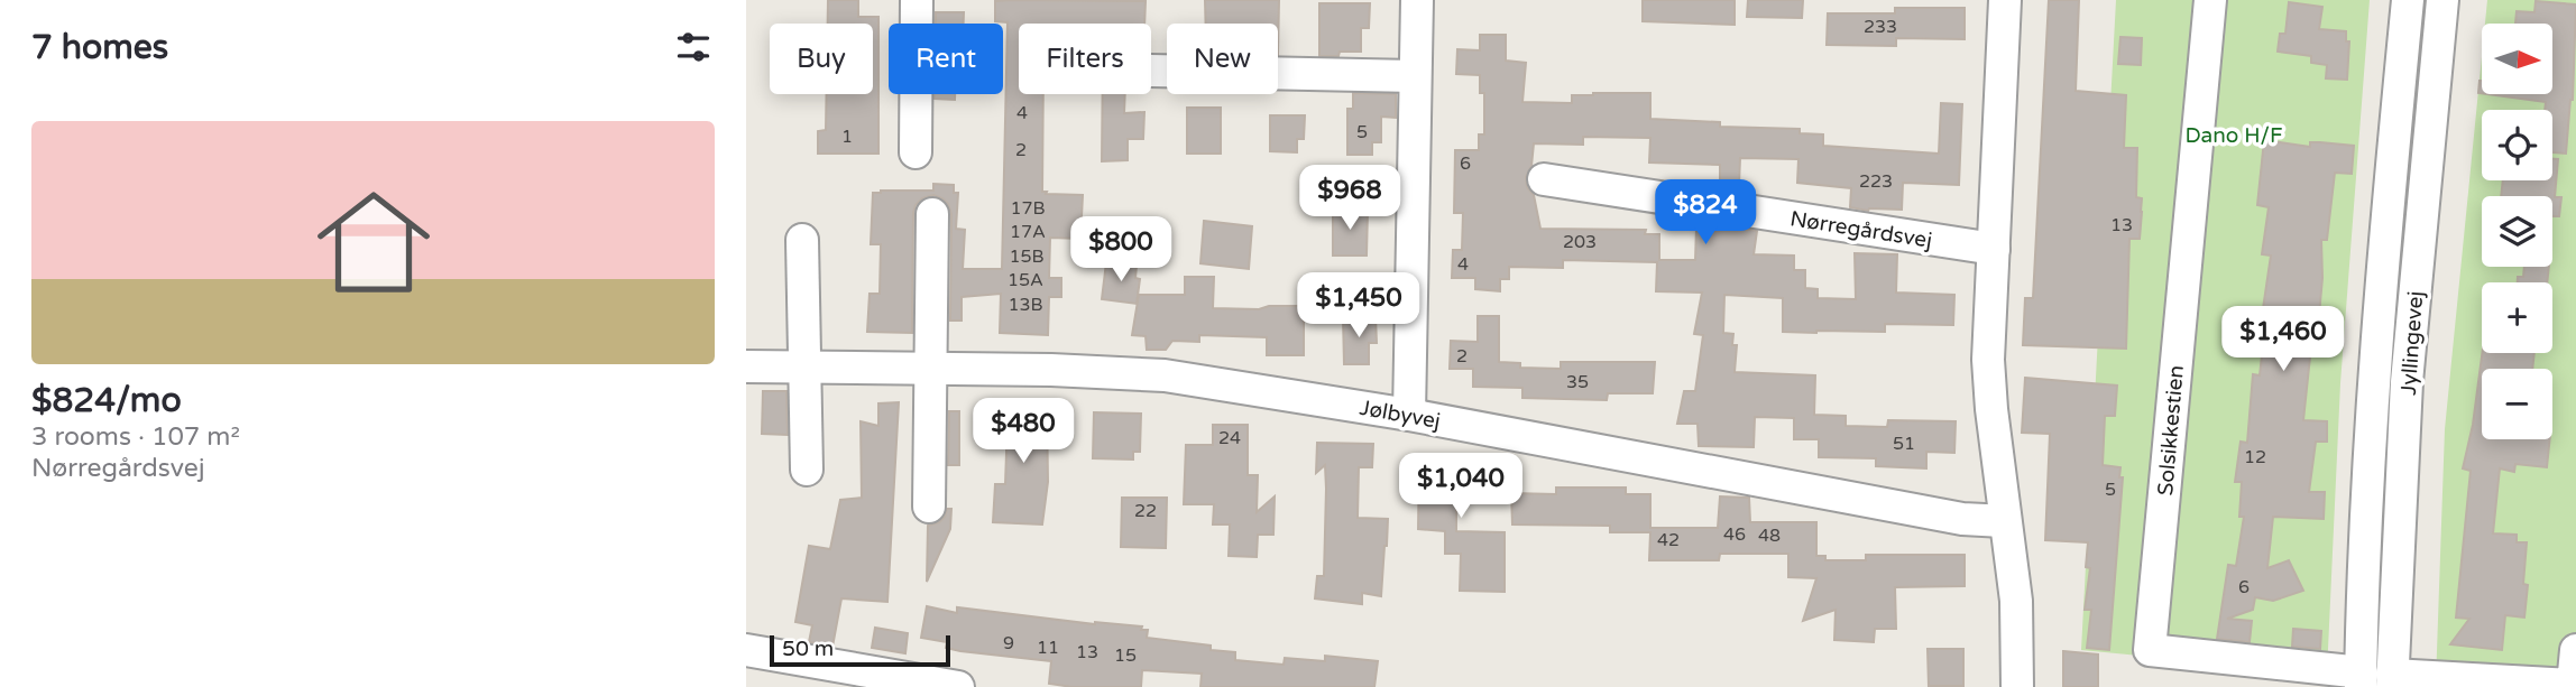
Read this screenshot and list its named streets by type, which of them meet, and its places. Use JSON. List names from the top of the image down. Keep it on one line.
{"streets":{"street":["Nørregårdsvej","Jyllingevej","Jølbyvej","Solsikkestien"]},"crossings":[["Jyllingevej","Solsikkestien"]],"parks":["Dano H/F"],"house_numbers":["233","4","5","1","2","6","223","17B","13","17A","203","15B","4","15A","13B","2","35","24","51","12","5","22","46","48","42","6","9","11","13","15"],"scale_bar":"50 m","north":"right","page":{"heading":"7 homes","map_buttons":["+","−"],"chip":["Buy","Rent","Filters","New"],"list":[{"name":"$824/mo","note":"3 rooms · 107 m² · Nørregårdsvej"}],"price":["$968","$824","$800","$1,450","$1,460","$480","$1,040"],"scale":"50 m"}}
